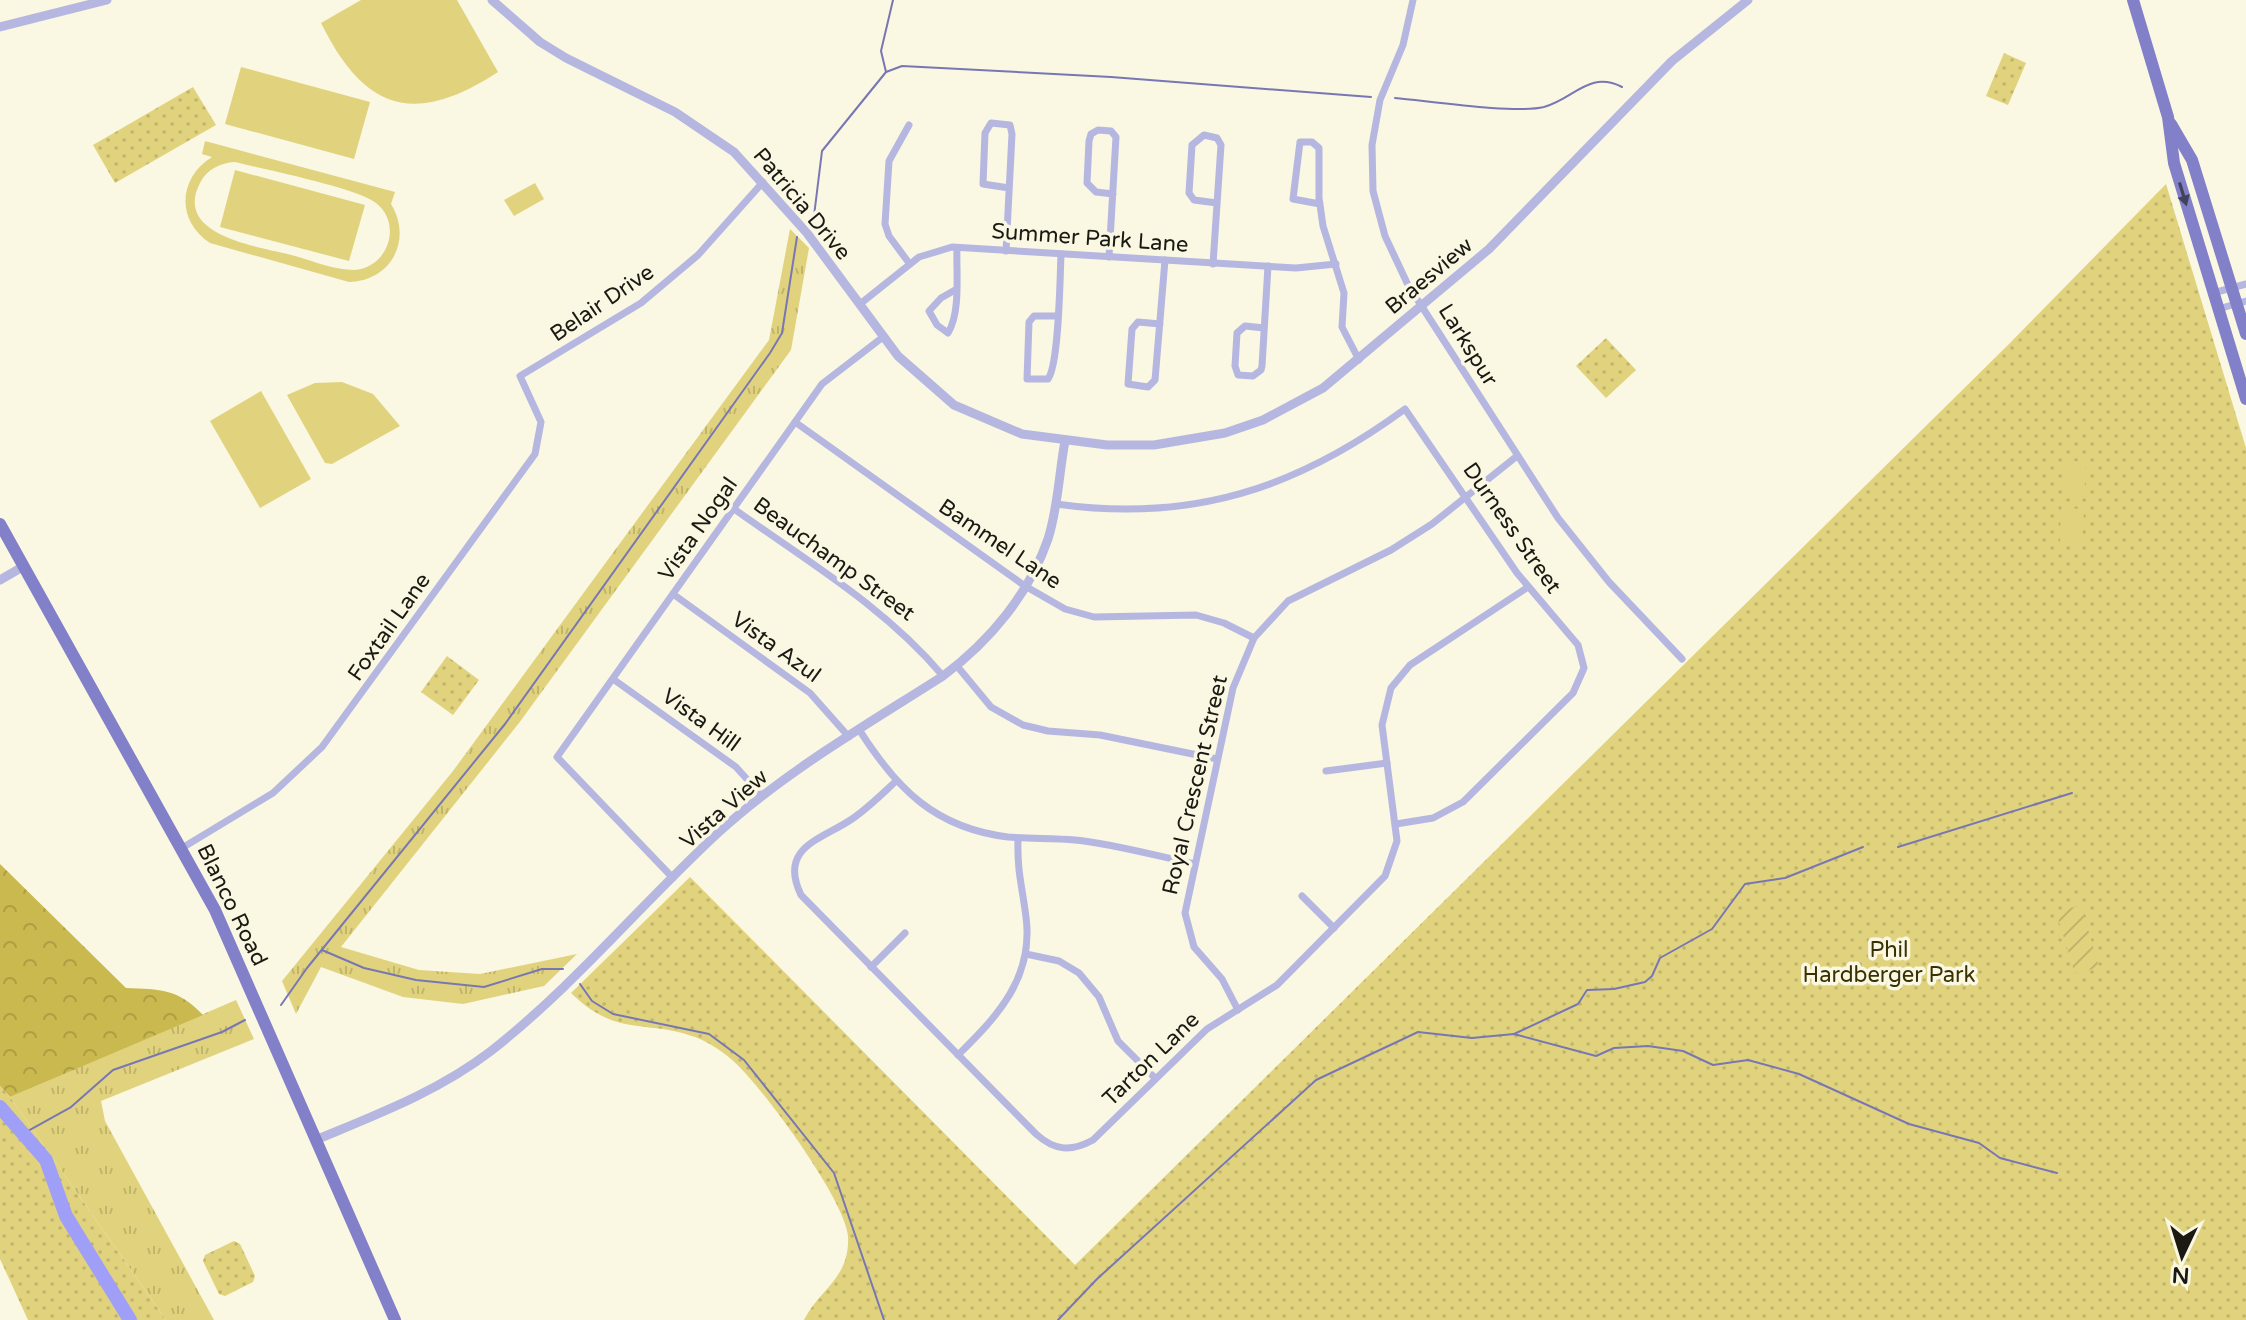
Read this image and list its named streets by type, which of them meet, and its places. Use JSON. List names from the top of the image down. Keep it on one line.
{"streets":{"main road":["Blanco Road"],"street":["Patricia Drive","Summer Park Lane","Braesview","Belair Drive","Larkspur","Durness Street","Vista Nogal","Bammel Lane","Beauchamp Street","Foxtail Lane","Vista Azul","Vista Hill","Royal Crescent Street","Vista View","Tarton Lane"]},"crossings":[["Patricia Drive","Summer Park Lane"],["Patricia Drive","Braesview"],["Patricia Drive","Belair Drive"],["Patricia Drive","Vista Nogal"],["Patricia Drive","Vista View"],["Braesview","Larkspur"],["Braesview","Vista View"],["Belair Drive","Foxtail Lane"],["Larkspur","Royal Crescent Street"],["Durness Street","Royal Crescent Street"],["Durness Street","Vista View"],["Durness Street","Tarton Lane"],["Vista Nogal","Bammel Lane"],["Vista Nogal","Beauchamp Street"],["Vista Nogal","Vista Azul"],["Vista Nogal","Vista Hill"],["Vista Nogal","Vista View"],["Bammel Lane","Royal Crescent Street"],["Bammel Lane","Vista View"],["Beauchamp Street","Vista View"],["Foxtail Lane","Blanco Road"],["Vista Azul","Vista View"],["Vista Hill","Vista View"],["Royal Crescent Street","Tarton Lane"],["Vista View","Blanco Road"]],"parks":["Phil Hardberger Park"],"north":"bottom"}
